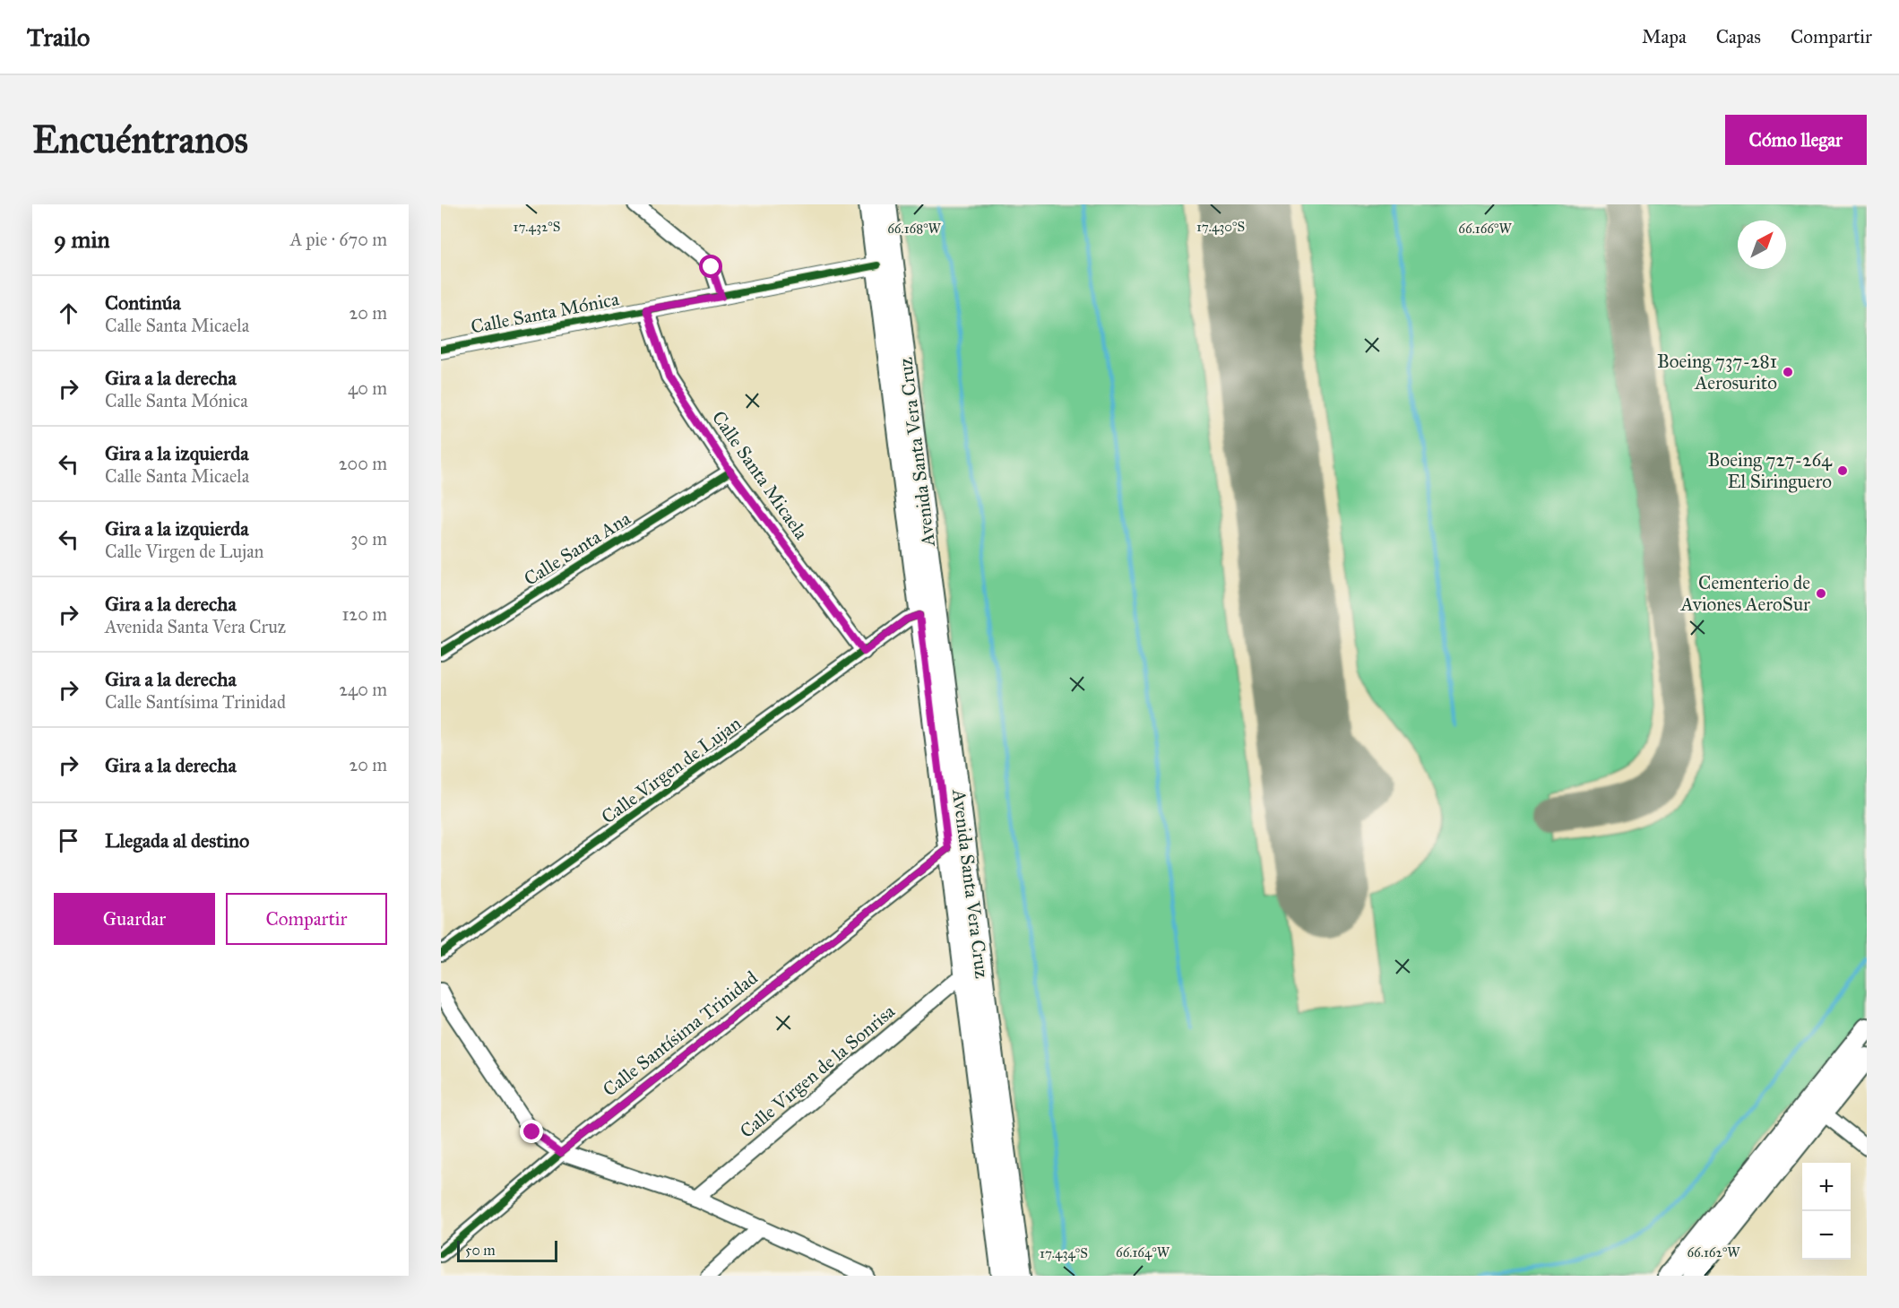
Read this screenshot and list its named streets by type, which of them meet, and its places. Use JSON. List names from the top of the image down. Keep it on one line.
{"streets":{"main road":["Avenida Santa Vera Cruz"],"street":["Calle Santa Mónica","Calle Santa Micaela","Calle Santa Ana","Calle Virgen de Lujan","Calle Santísima Trinidad","Calle Virgen de la Sonrisa"]},"crossings":[["Calle Santa Mónica","Avenida Santa Vera Cruz"],["Calle Santa Mónica","Calle Santa Micaela"],["Avenida Santa Vera Cruz","Calle Virgen de Lujan"],["Avenida Santa Vera Cruz","Calle Santísima Trinidad"],["Avenida Santa Vera Cruz","Calle Virgen de la Sonrisa"],["Calle Santa Micaela","Calle Santa Ana"],["Calle Santa Micaela","Calle Virgen de Lujan"]],"places":["Boeing 737-281 Aerosurito","Boeing 727-264 El Siringuero","Cementerio de Aviones AeroSur"],"scale_bar":"50 m","north":"top right","page":{"header":"Trailo","nav":["Mapa","Capas","Compartir"],"buttons":["Cómo llegar",["Guardar","Compartir"]],"title":"Encuéntranos","heading":["9 min","A pie · 670 m"],"list":[["Continúa","Calle Santa Micaela","20 m"],["Gira a la derecha","Calle Santa Mónica","40 m"],["Gira a la izquierda","Calle Santa Micaela","200 m"],["Gira a la izquierda","Calle Virgen de Lujan","30 m"],["Gira a la derecha","Avenida Santa Vera Cruz","120 m"],["Gira a la derecha","Calle Santísima Trinidad","240 m"],["Gira a la derecha","20 m"],"Llegada al destino"],"map_buttons":["+","−"],"scale":"50 m"},"coordinates":["17.432°S","17.430°S","66.168°W","66.166°W","66.164°W","66.162°W","17.434°S"]}
